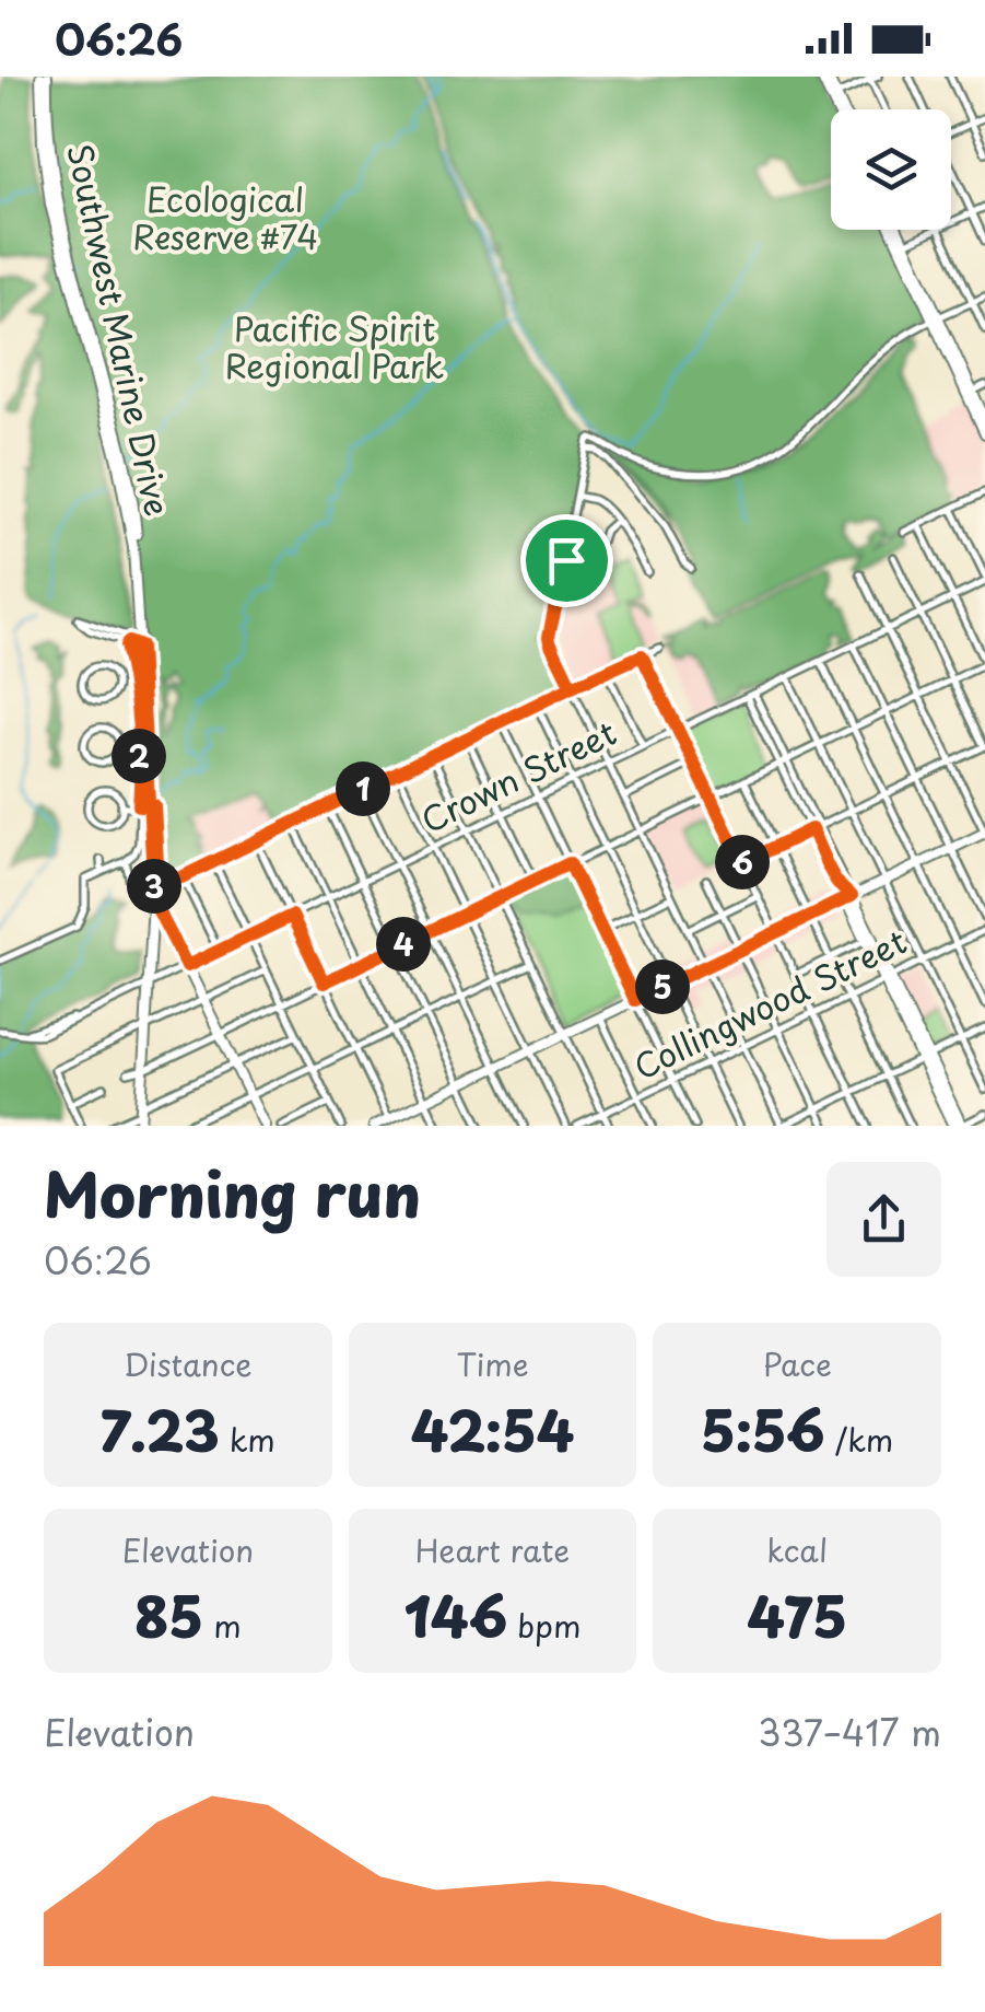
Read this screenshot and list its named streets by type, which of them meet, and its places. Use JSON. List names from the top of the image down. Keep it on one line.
{"streets":{"main road":["Southwest Marine Drive"],"street":["Crown Street","Collingwood Street"]},"crossings":[["Southwest Marine Drive","Crown Street"]],"parks":["Ecological Reserve #74","Pacific Spirit Regional Park"],"page":{"status":"06:26","pins":["2","1","6","3","4","5"],"heading":["Morning run","06:26"],"stats":[["Distance","7.23 km"],["Time","42:54"],["Pace","5:56 /km"],["Elevation","85 m"],["Heart rate","146 bpm"],["kcal","475"]],"chart":["Elevation","337–417 m"]}}
